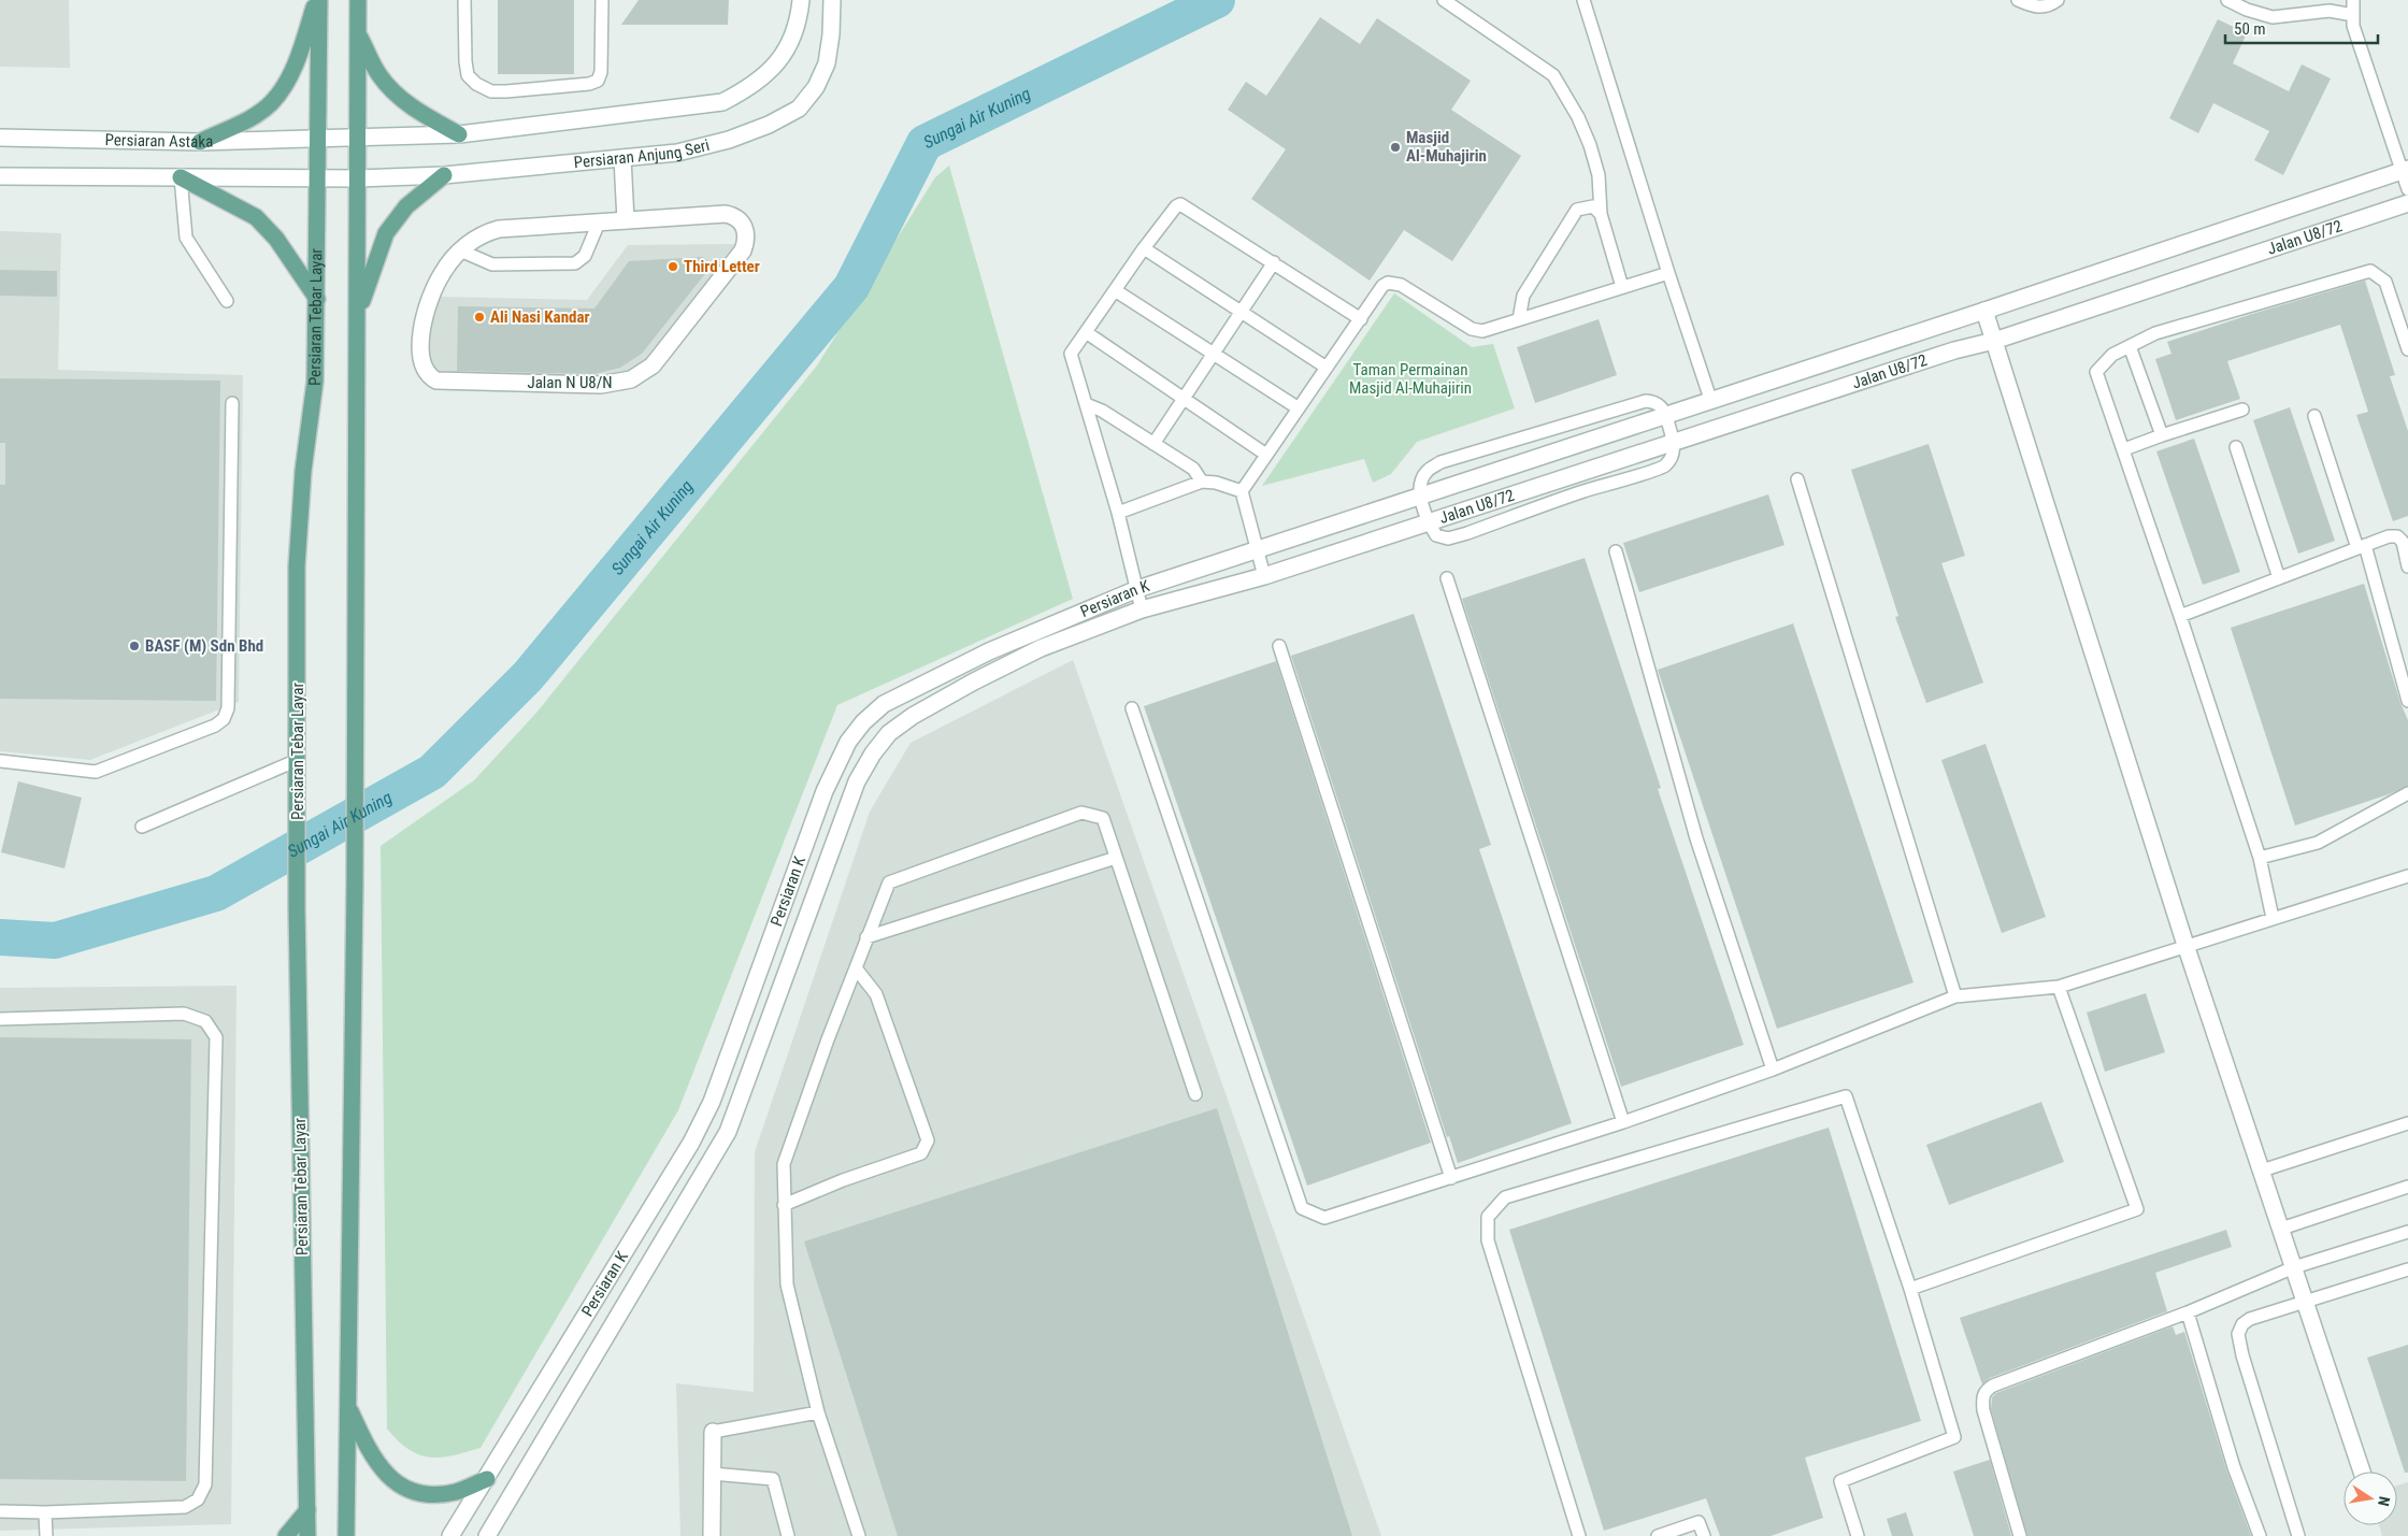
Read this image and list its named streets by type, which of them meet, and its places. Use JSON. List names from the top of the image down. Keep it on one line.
{"streets":{"main road":["Persiaran Tebar Layar"],"street":["Persiaran Astaka","Persiaran Anjung Seri","Jalan U8/72","Jalan N U8/N","Persiaran K"]},"crossings":[["Persiaran Astaka","Persiaran Tebar Layar"],["Persiaran Anjung Seri","Persiaran Tebar Layar"],["Jalan U8/72","Persiaran K"]],"water":["Sungai Air Kuning"],"parks":["Taman Permainan Masjid Al-Muhajirin"],"places":["Masjid Al-Muhajirin","Third Letter","Ali Nasi Kandar","BASF (M) Sdn Bhd"],"scale_bar":"50 m","north":"right"}
